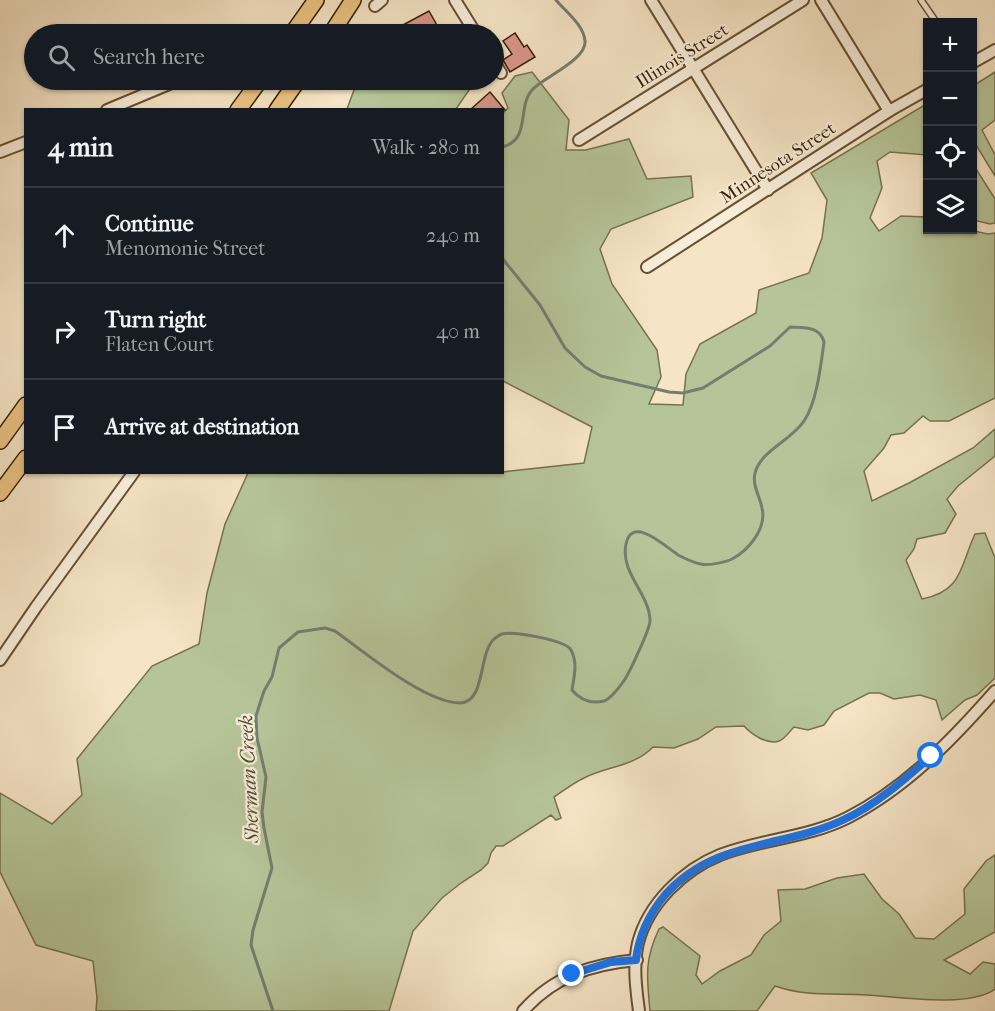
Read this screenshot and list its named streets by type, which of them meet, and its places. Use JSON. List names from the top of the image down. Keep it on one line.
{"streets":{"street":["Illinois Street","Minnesota Street"]},"water":["Sherman Creek"],"page":{"map_buttons":["+","−"],"search":"Search here","heading":["4 min","Walk · 280 m"],"list":[["Continue","Menomonie Street","240 m"],["Turn right","Flaten Court","40 m"],"Arrive at destination"]}}
